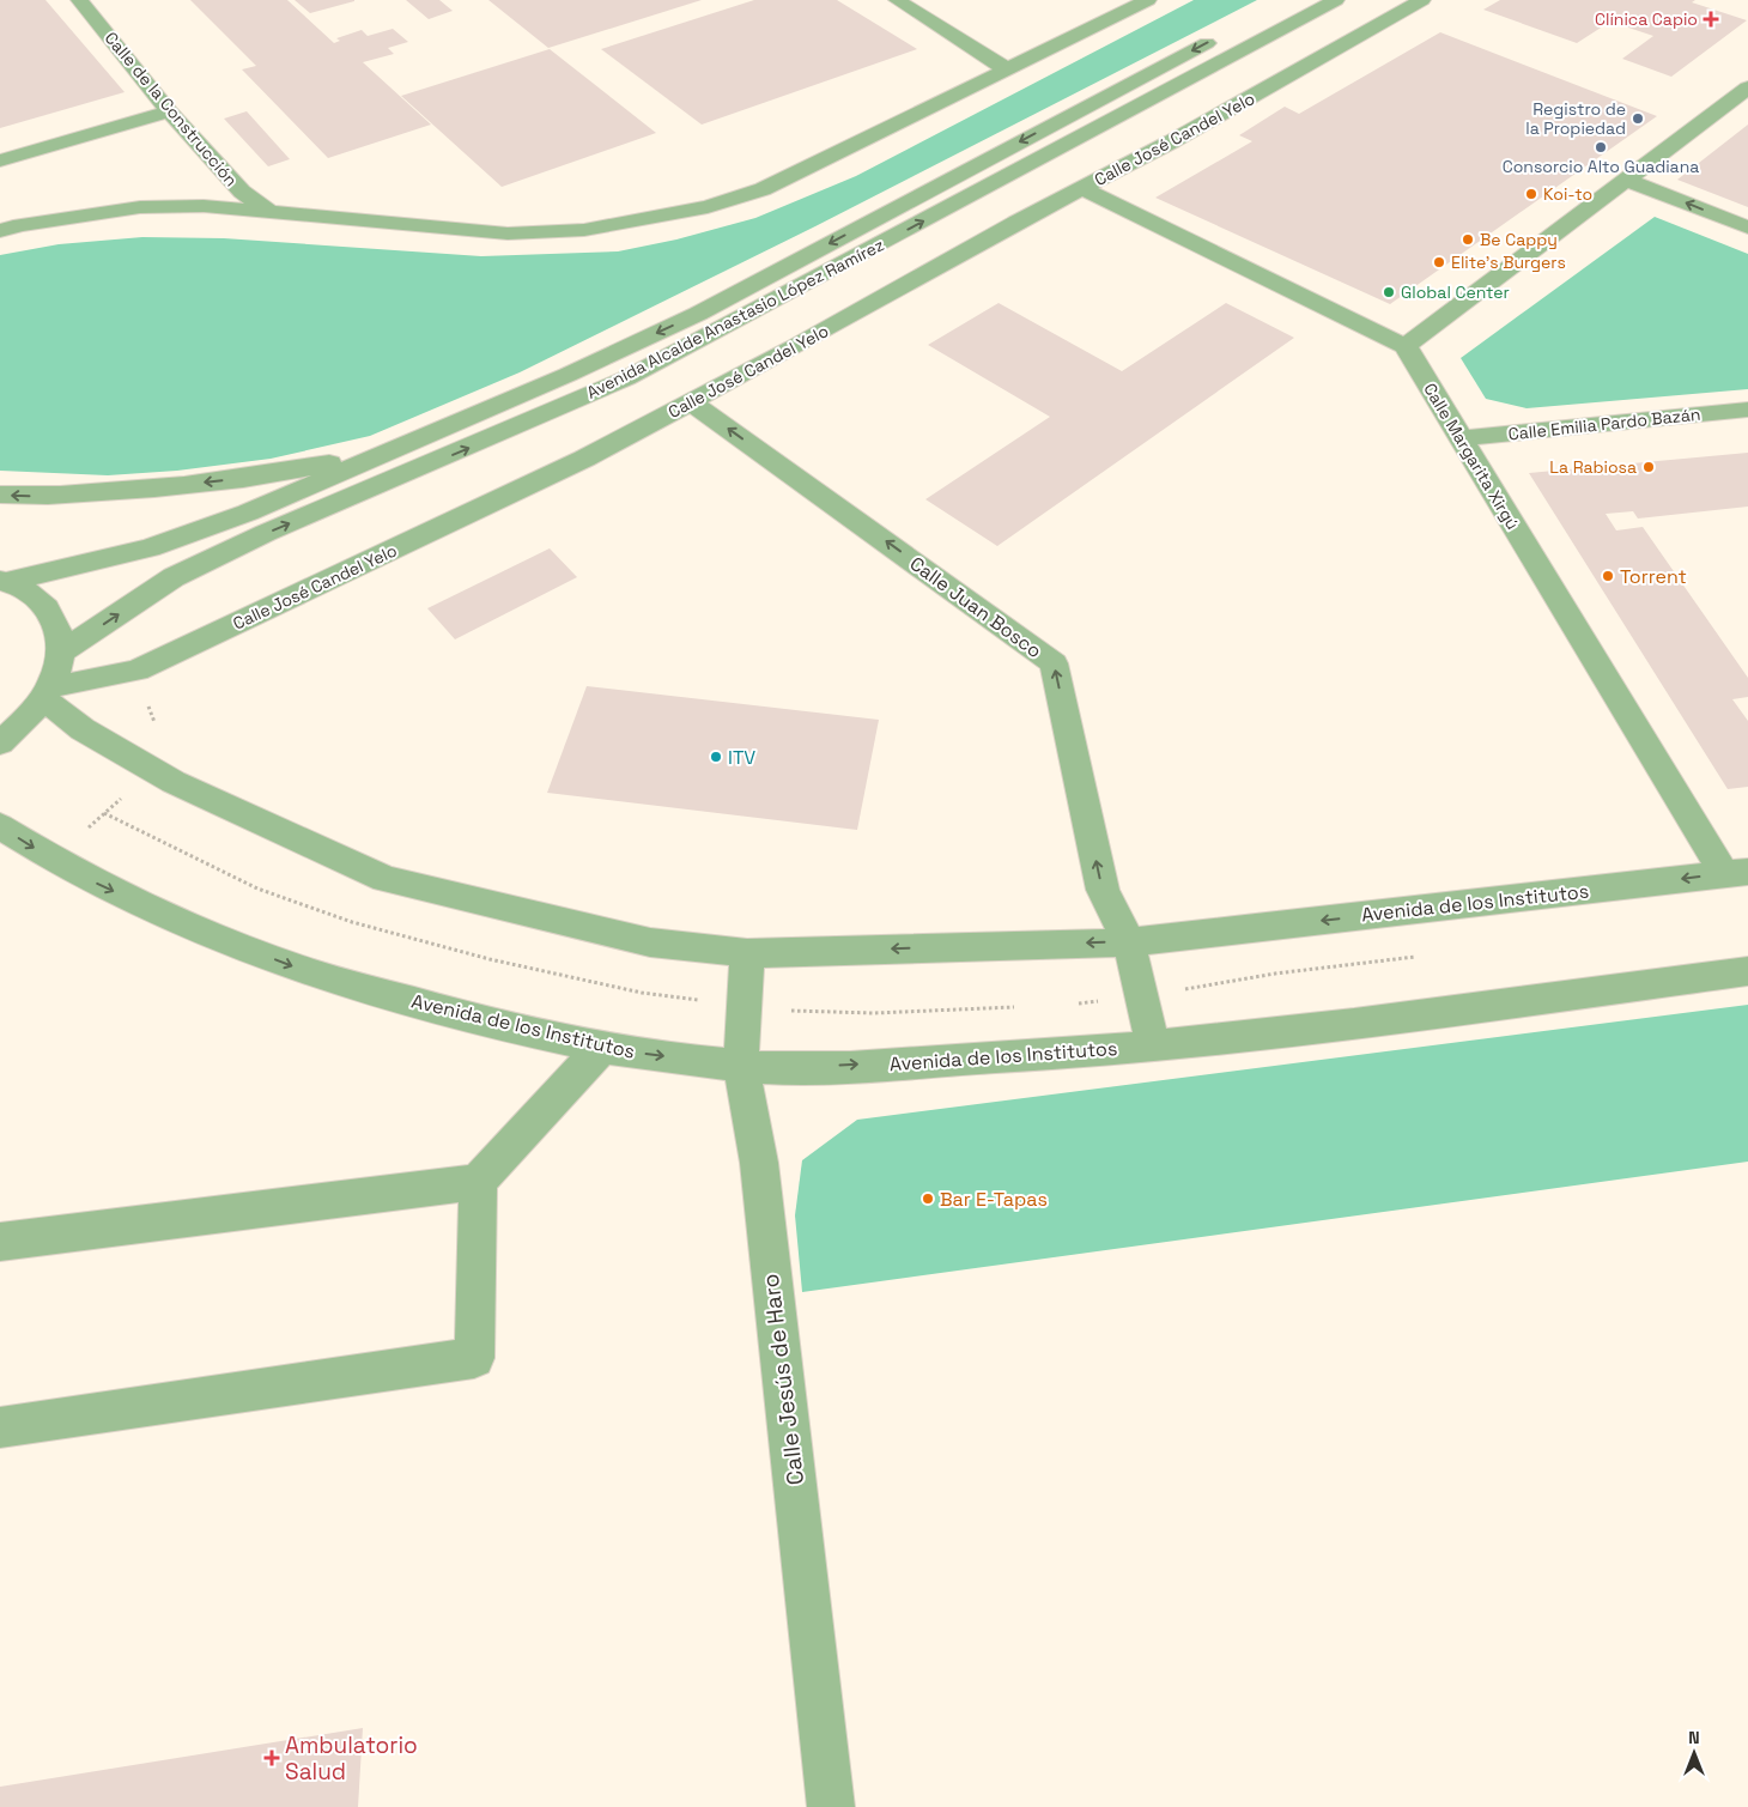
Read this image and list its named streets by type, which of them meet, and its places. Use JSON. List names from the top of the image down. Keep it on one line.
{"streets":{"street":["Calle de la Construcción","Calle José Candel Yelo","Avenida Alcalde Anastasio López Ramírez","Calle Emilia Pardo Bazán","Calle Margarita Xirgú","Calle Juan Bosco","Avenida de los Institutos","Calle Jesús de Haro"]},"crossings":[["Calle José Candel Yelo","Calle Juan Bosco"],["Calle José Candel Yelo","Avenida de los Institutos"],["Calle Emilia Pardo Bazán","Calle Margarita Xirgú"],["Calle Margarita Xirgú","Avenida de los Institutos"],["Calle Juan Bosco","Avenida de los Institutos"],["Avenida de los Institutos","Calle Jesús de Haro"]],"one_way":["Calle Juan Bosco"],"places":{"health":["Clínica Capio","Ambulatorio Salud"],"other":["Registro de la Propiedad","Consorcio Alto Guadiana","Koi-to","Be Cappy","Elite's Burgers","Global Center","La Rabiosa","Torrent","ITV","Bar E-Tapas"]},"north":"top"}
